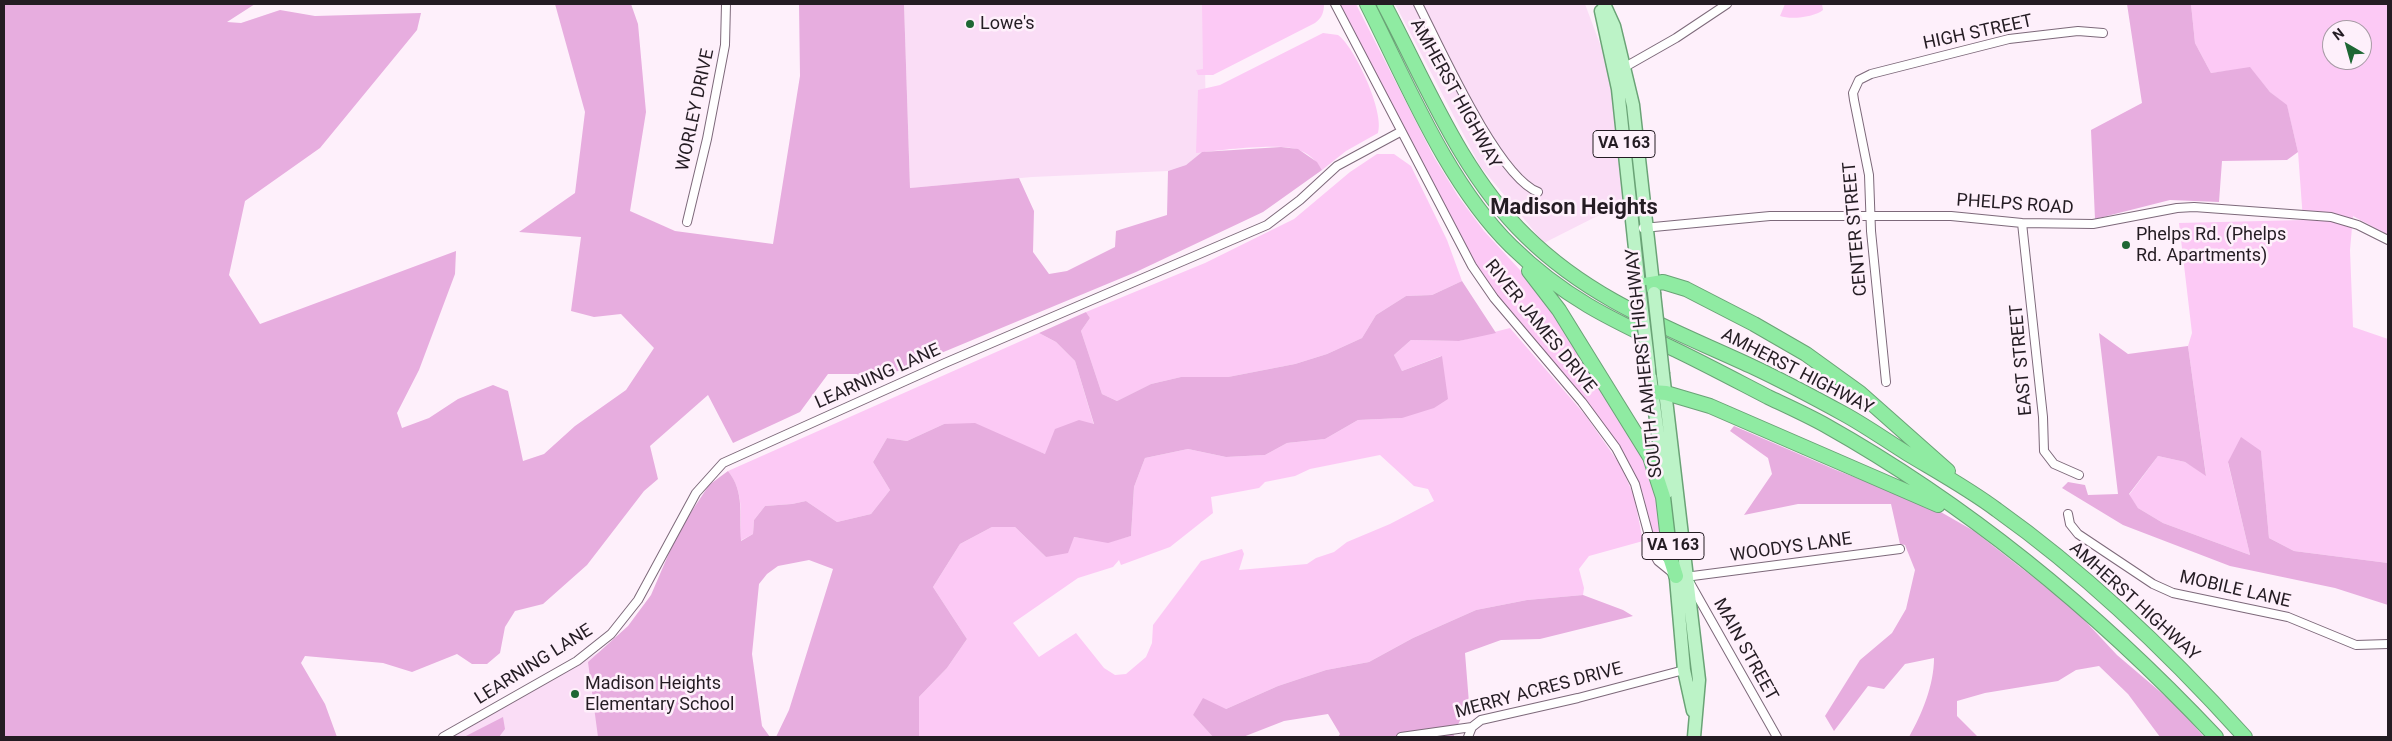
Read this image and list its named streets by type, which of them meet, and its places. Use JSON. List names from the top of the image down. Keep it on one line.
{"streets":{"highway":["AMHERST HIGHWAY"],"main road":["VA 163","SOUTH AMHERST HIGHWAY"],"street":["HIGH STREET","WORLEY DRIVE","PHELPS ROAD","CENTER STREET","RIVER JAMES DRIVE","EAST STREET","LEARNING LANE","WOODYS LANE","MOBILE LANE","MAIN STREET","MERRY ACRES DRIVE"]},"crossings":[["HIGH STREET","CENTER STREET"],["PHELPS ROAD","CENTER STREET"],["PHELPS ROAD","EAST STREET"],["PHELPS ROAD","SOUTH AMHERST HIGHWAY"],["RIVER JAMES DRIVE","SOUTH AMHERST HIGHWAY"],["RIVER JAMES DRIVE","LEARNING LANE"],["RIVER JAMES DRIVE","WOODYS LANE"],["RIVER JAMES DRIVE","MAIN STREET"],["SOUTH AMHERST HIGHWAY","WOODYS LANE"],["SOUTH AMHERST HIGHWAY","MAIN STREET"],["SOUTH AMHERST HIGHWAY","MERRY ACRES DRIVE"],["WOODYS LANE","MAIN STREET"]],"districts":["Madison Heights"],"places":["Lowe's","Phelps Rd. (Phelps Rd. Apartments)","Madison Heights Elementary School"],"north":"top left"}
